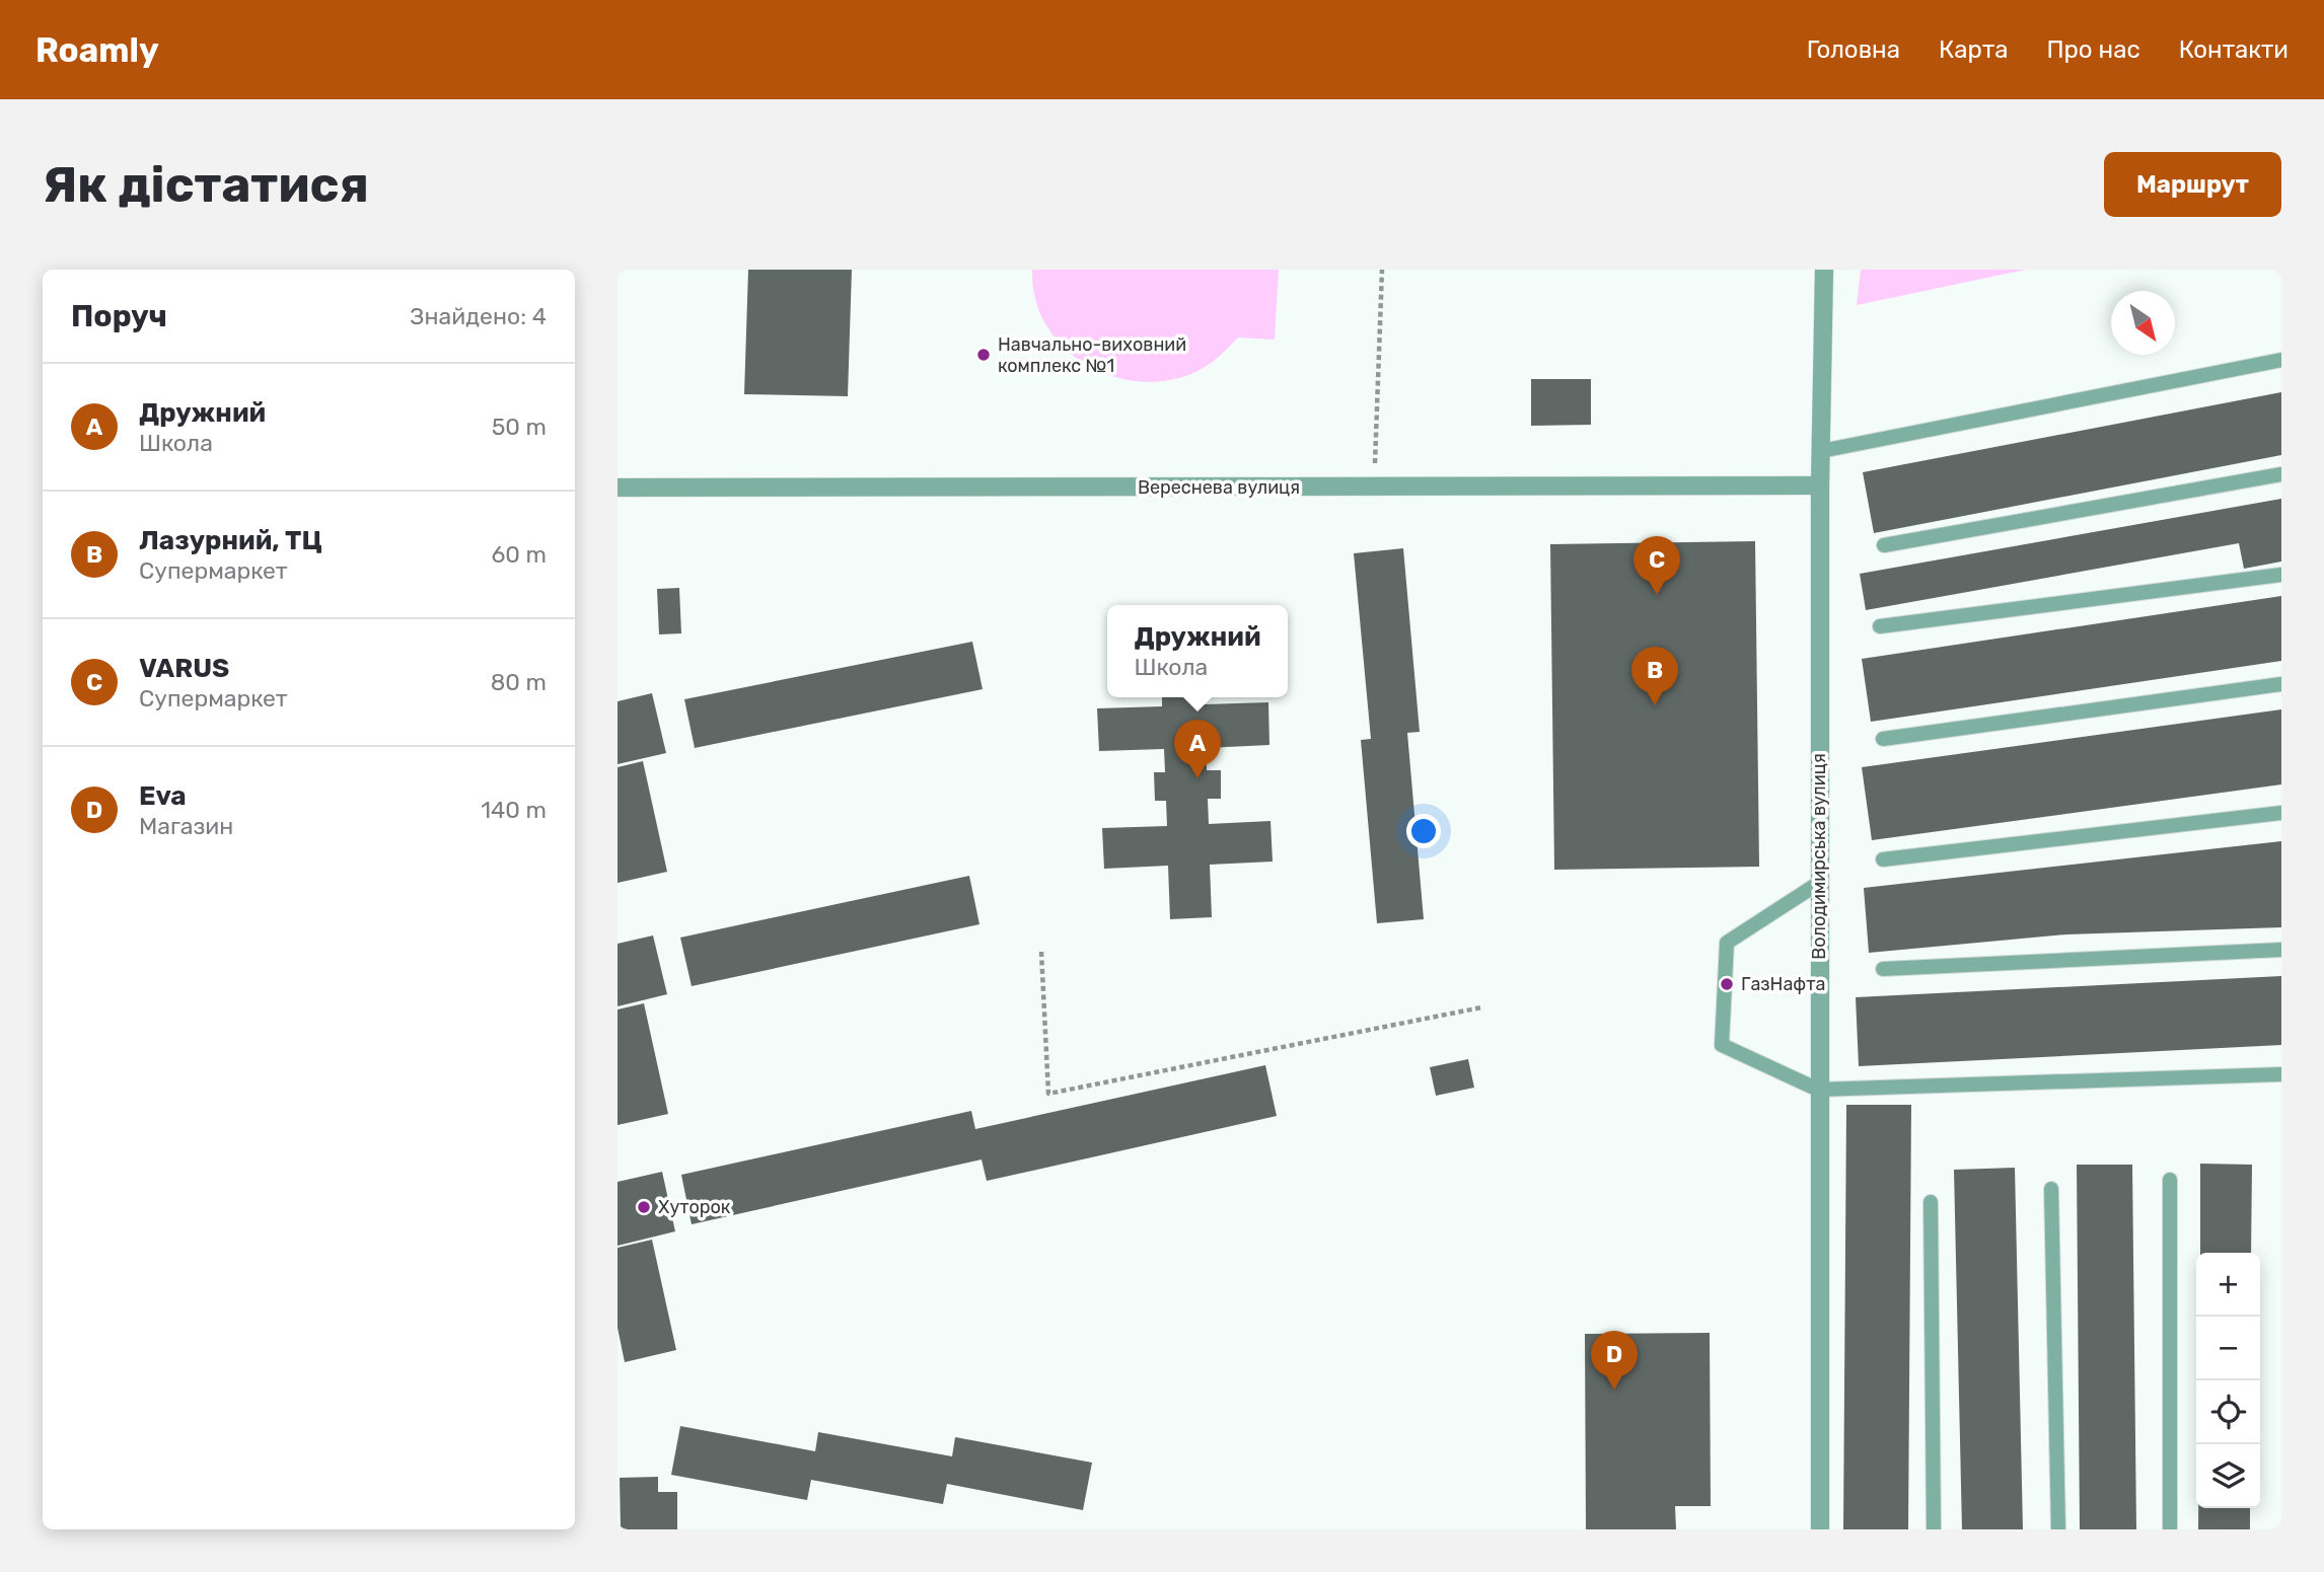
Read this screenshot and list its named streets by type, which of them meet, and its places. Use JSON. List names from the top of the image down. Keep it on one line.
{"streets":{"street":["Вереснева вулиця","Володимирська вулиця"]},"crossings":[["Вереснева вулиця","Володимирська вулиця"]],"places":["Навчально-виховний комплекс №1","ГазНафта","Хуторок"],"north":"bottom right","page":{"header":"Roamly","nav":["Головна","Карта","Про нас","Контакти"],"buttons":"Маршрут","title":"Як дістатися","heading":["Поруч","Знайдено: 4"],"list":[{"mark":"A","name":"Дружний","note":"Школа","value":"50 m"},{"mark":"B","name":"Лазурний, ТЦ","note":"Супермаркет","value":"60 m"},{"mark":"C","name":"VARUS","note":"Супермаркет","value":"80 m"},{"mark":"D","name":"Eva","note":"Магазин","value":"140 m"}],"pins":["C","B","A","D"],"popup":["Дружний","Школа"],"map_buttons":["+","−"]}}
